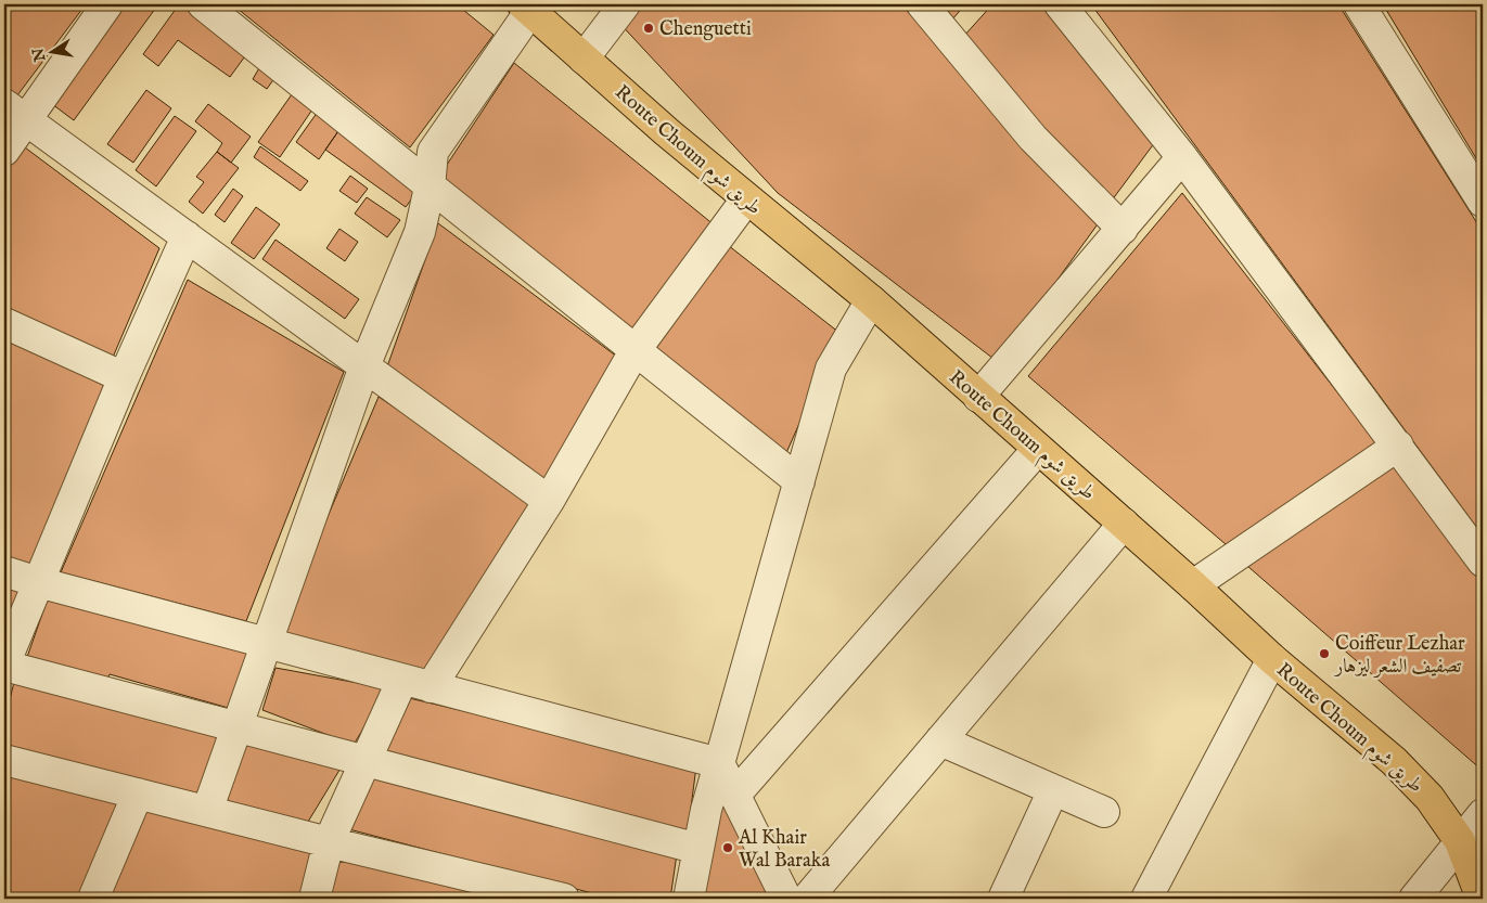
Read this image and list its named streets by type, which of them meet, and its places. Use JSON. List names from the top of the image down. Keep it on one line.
{"streets":{"highway":["Route Choum طريق شوم"]},"places":["Chenguetti","Coiffeur Lezhar تصفيف الشعر ليزهار","Al Khair Wal Baraka"],"north":"left"}
